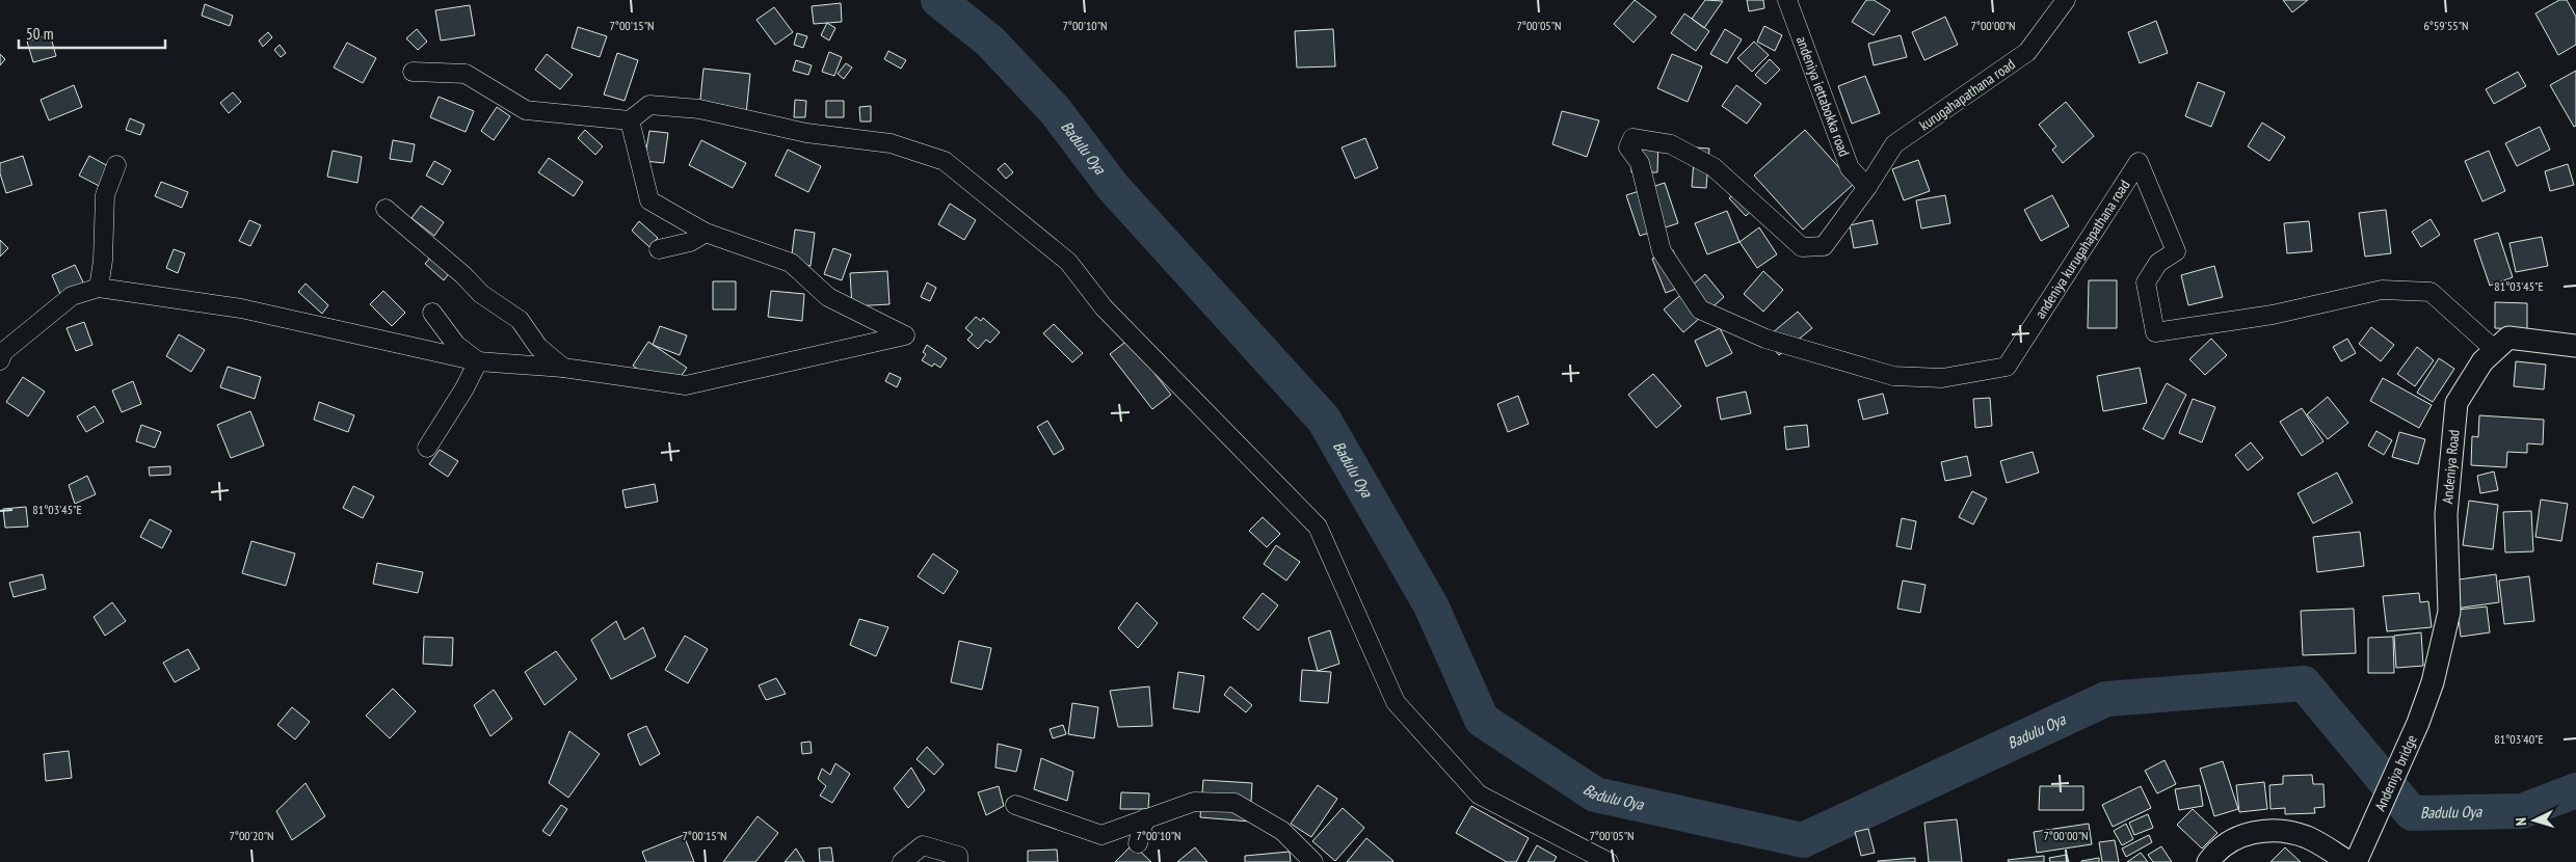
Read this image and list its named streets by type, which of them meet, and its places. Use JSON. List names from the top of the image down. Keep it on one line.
{"streets":{"street":["kurugahapathana road","andeniya iettabokka road","andeniya kurugahapathana road","Andeniya Road","Andeniya bridge"]},"crossings":[["kurugahapathana road","andeniya iettabokka road"],["kurugahapathana road","andeniya kurugahapathana road"],["andeniya kurugahapathana road","Andeniya Road"],["Andeniya Road","Andeniya bridge"]],"water":["Badulu Oya"],"scale_bar":"50 m","north":"left","coordinates":["7°00'15\"N","7°00'10\"N","7°00'05\"N","7°00'00\"N","6°59'55\"N","81°03'45\"E","81°03'40\"E","7°00'20\"N"]}
